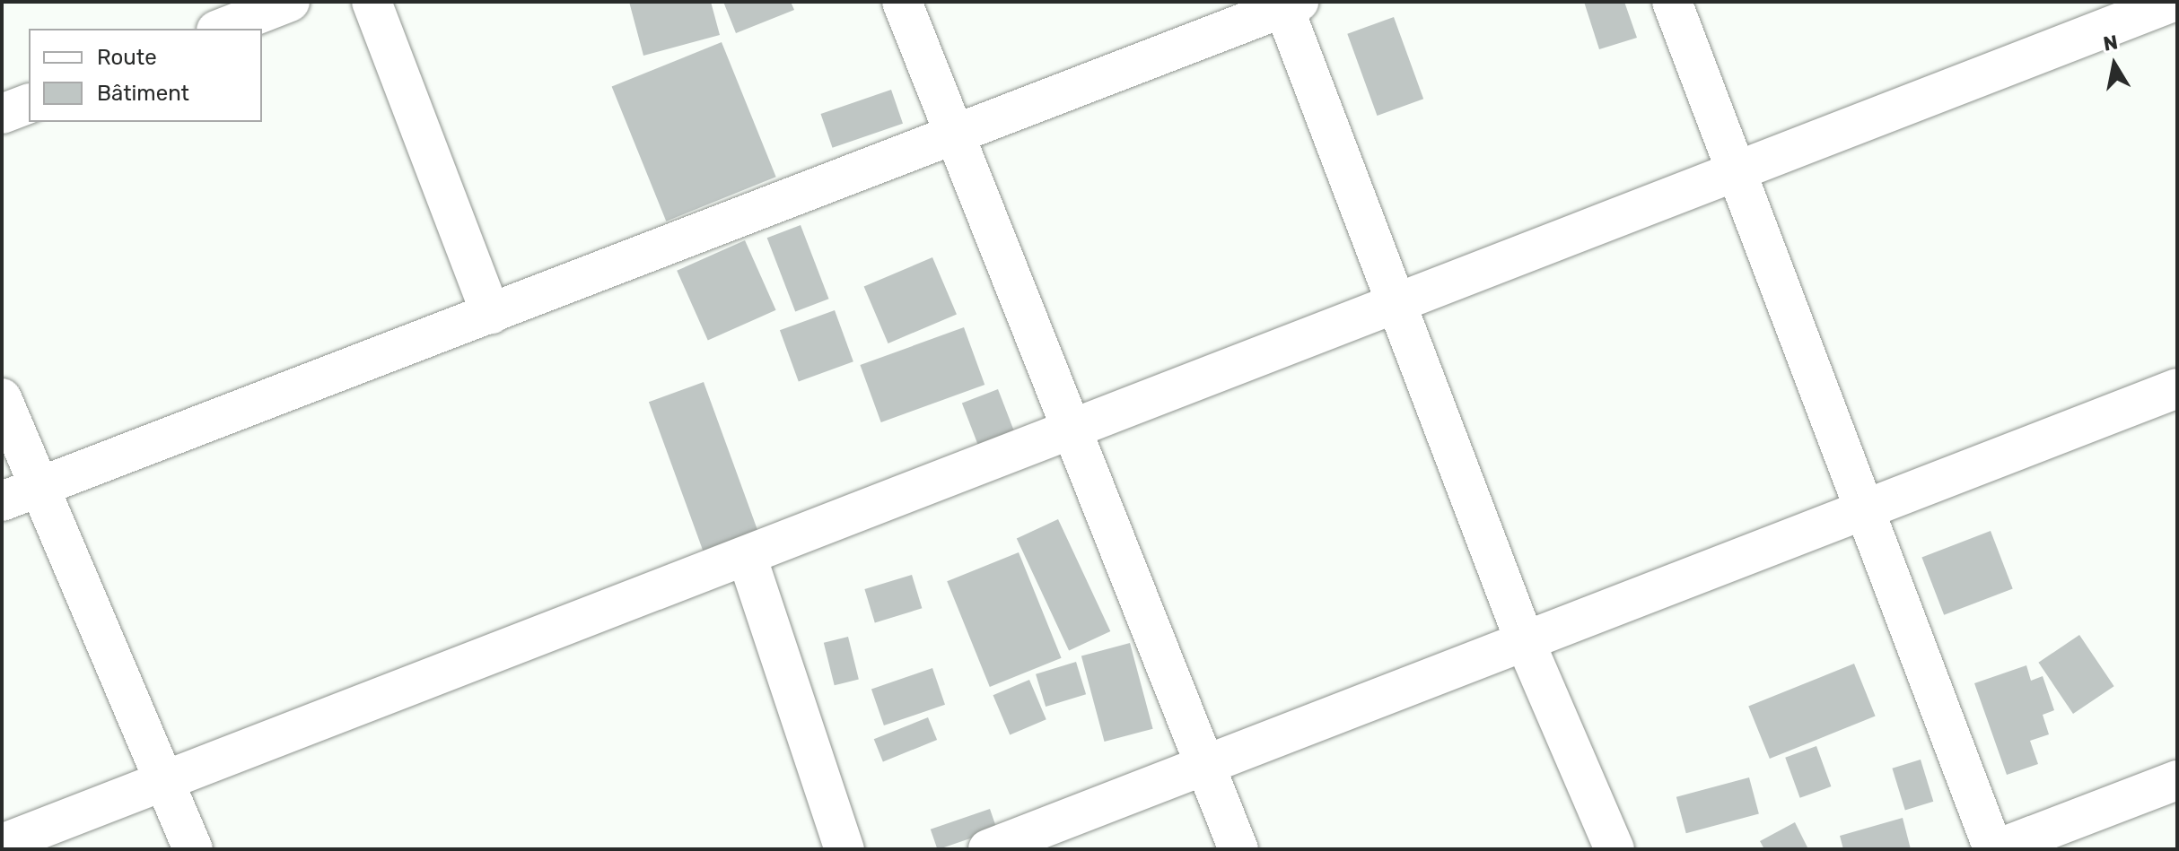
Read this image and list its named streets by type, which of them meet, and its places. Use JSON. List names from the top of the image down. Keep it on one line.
{"legend":["Route","Bâtiment"],"north":"top"}
